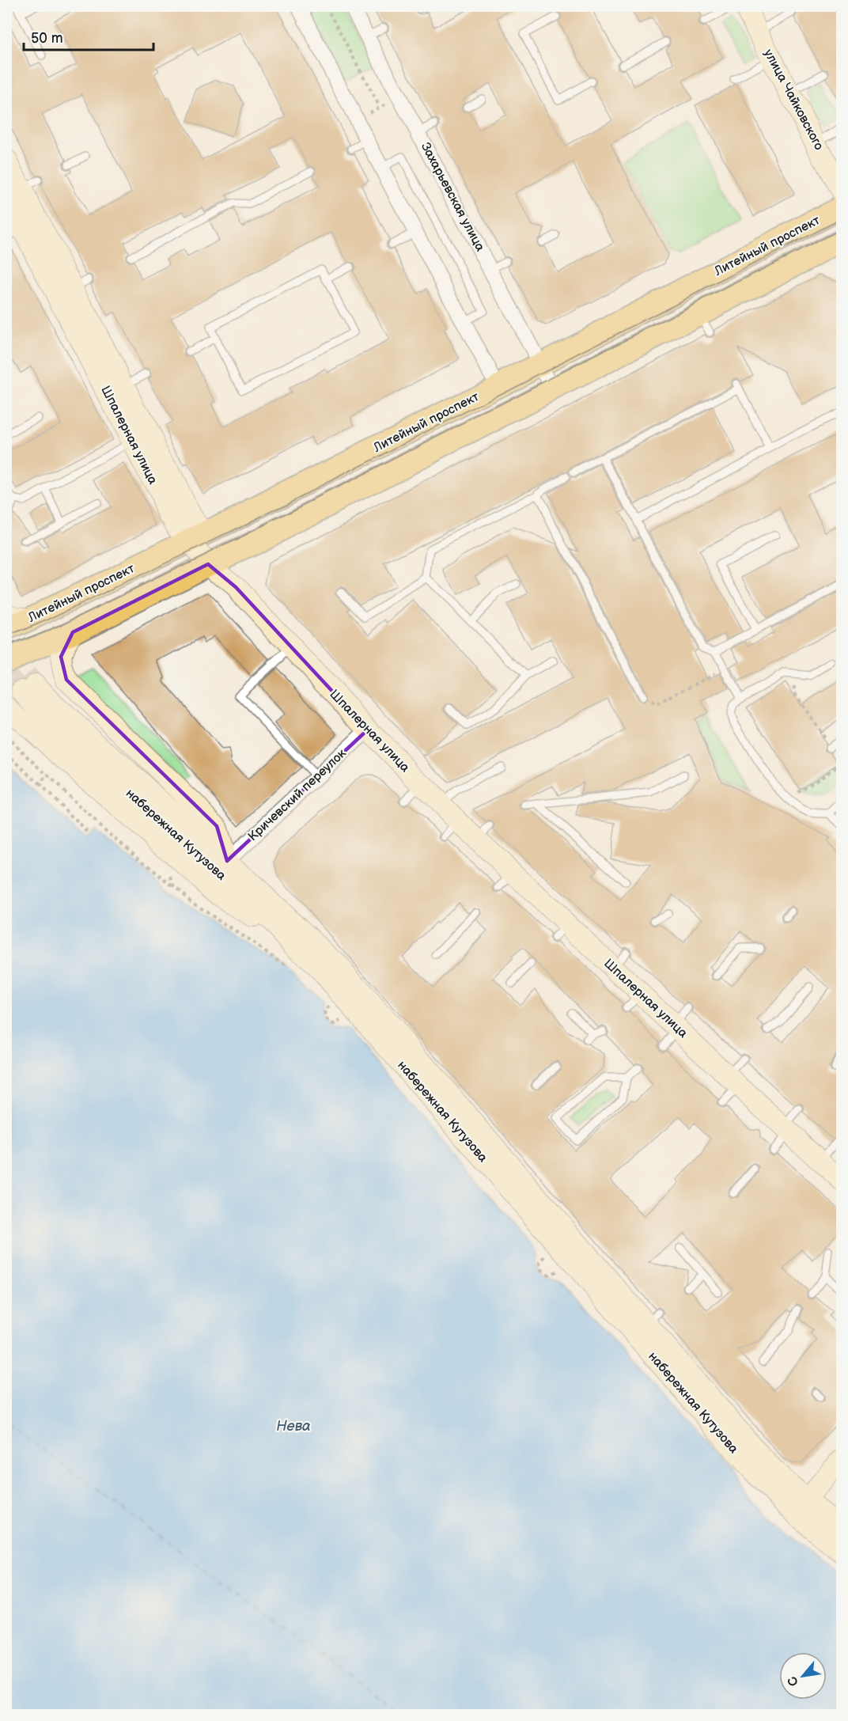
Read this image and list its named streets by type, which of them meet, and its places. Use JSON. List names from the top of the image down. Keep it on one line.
{"streets":{"main road":["улица Чайковского","Литейный проспект","Шпалерная улица","набережная Кутузова"],"street":["Захарьевская улица","Кричевский переулок"]},"crossings":[["Захарьевская улица","Литейный проспект"],["Литейный проспект","Шпалерная улица"],["Шпалерная улица","Кричевский переулок"],["Кричевский переулок","набережная Кутузова"]],"water":["Нева"],"scale_bar":"50 m","north":"bottom left"}
